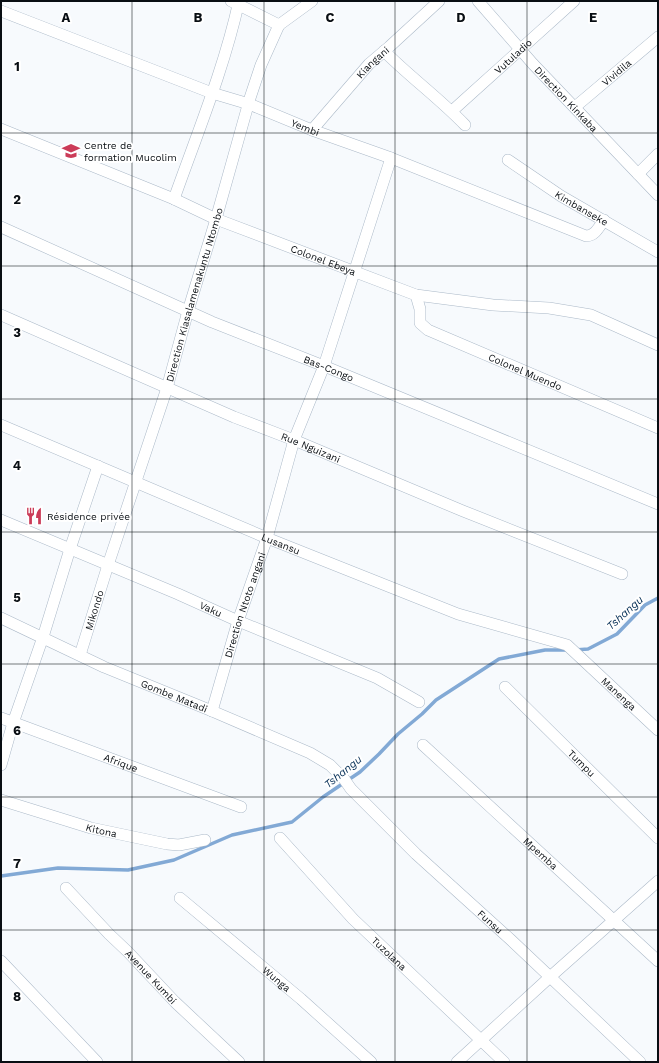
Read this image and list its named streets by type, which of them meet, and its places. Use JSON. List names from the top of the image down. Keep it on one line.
{"streets":{"street":["Vutuladio","Kiangani","Vividila","Direction Kinkaba","Yembi","Kimbanseke","Colonel Ebeya","Direction Kiasalamenakuntu Ntombo","Bas-Congo","Colonel Muendo","Rue Nguizani","Lusansu","Direction Ntoto angani","Vaku","Mikondo","Manenga","Gombe Matadi","Tumpu","Afrique","Kitona","Mpemba","Funsu","Tuzolana","Avenue Kumbi","Wunga"]},"crossings":[["Vutuladio","Direction Kinkaba"],["Kiangani","Yembi"],["Vividila","Direction Kinkaba"],["Yembi","Kimbanseke"],["Yembi","Direction Kiasalamenakuntu Ntombo"],["Yembi","Direction Ntoto angani"],["Colonel Ebeya","Direction Kiasalamenakuntu Ntombo"],["Colonel Ebeya","Colonel Muendo"],["Colonel Ebeya","Direction Ntoto angani"],["Direction Kiasalamenakuntu Ntombo","Bas-Congo"],["Direction Kiasalamenakuntu Ntombo","Rue Nguizani"],["Direction Kiasalamenakuntu Ntombo","Lusansu"],["Direction Kiasalamenakuntu Ntombo","Vaku"],["Direction Kiasalamenakuntu Ntombo","Mikondo"],["Bas-Congo","Direction Ntoto angani"],["Rue Nguizani","Direction Ntoto angani"],["Lusansu","Direction Ntoto angani"],["Lusansu","Manenga"],["Direction Ntoto angani","Vaku"],["Direction Ntoto angani","Gombe Matadi"],["Vaku","Mikondo"],["Mikondo","Gombe Matadi"],["Gombe Matadi","Funsu"]],"water":["Tshangu"],"places":{"school or university":["Centre de formation Mucolim"],"restaurant":["Résidence privée"]},"grid":{"columns":["A","B","C","D","E"],"rows":["1","2","3","4","5","6","7","8"]}}
